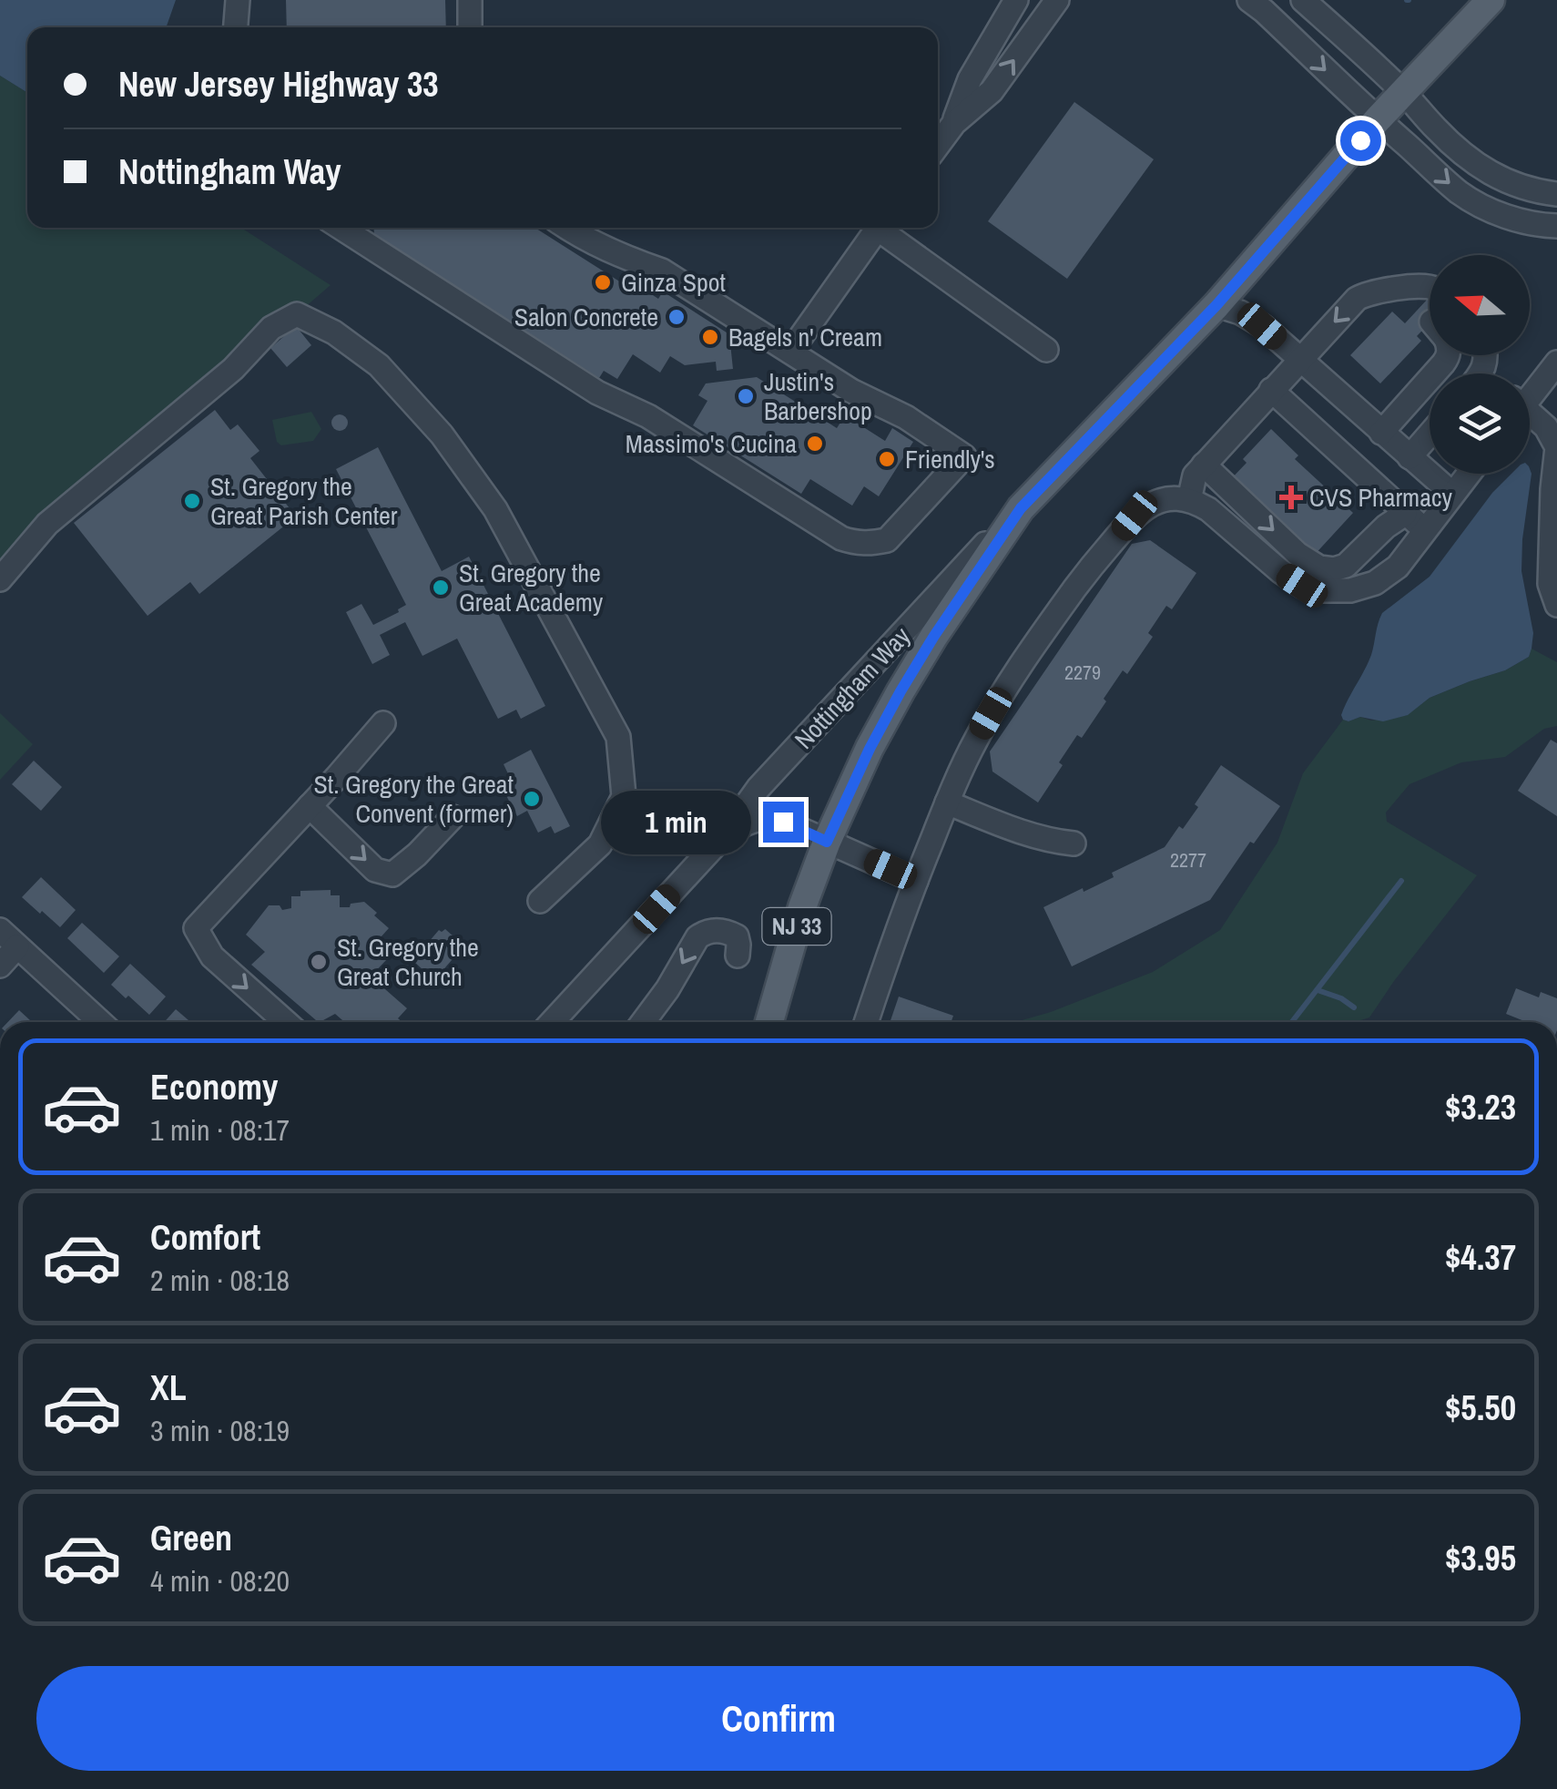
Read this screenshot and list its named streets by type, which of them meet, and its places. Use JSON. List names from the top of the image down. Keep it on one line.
{"streets":{"main road":["NJ 33"],"street":["Nottingham Way"]},"crossings":[["Nottingham Way","NJ 33"]],"places":{"other":["Ginza Spot","Salon Concrete","Bagels n' Cream","Justin's Barbershop","Massimo's Cucina","Friendly's","St. Gregory the Great Parish Center","St. Gregory the Great Academy","St. Gregory the Great Convent (former)","St. Gregory the Great Church"],"health":["CVS Pharmacy"]},"house_numbers":["2279","2277"],"north":"left","page":{"banner":["New Jersey Highway 33","Nottingham Way"],"bubble":"1 min","list":[{"name":"Economy","note":"1 min · 08:17","value":"$3.23"},{"name":"Comfort","note":"2 min · 08:18","value":"$4.37"},{"name":"XL","note":"3 min · 08:19","value":"$5.50"},{"name":"Green","note":"4 min · 08:20","value":"$3.95"}],"buttons":"Confirm"}}
